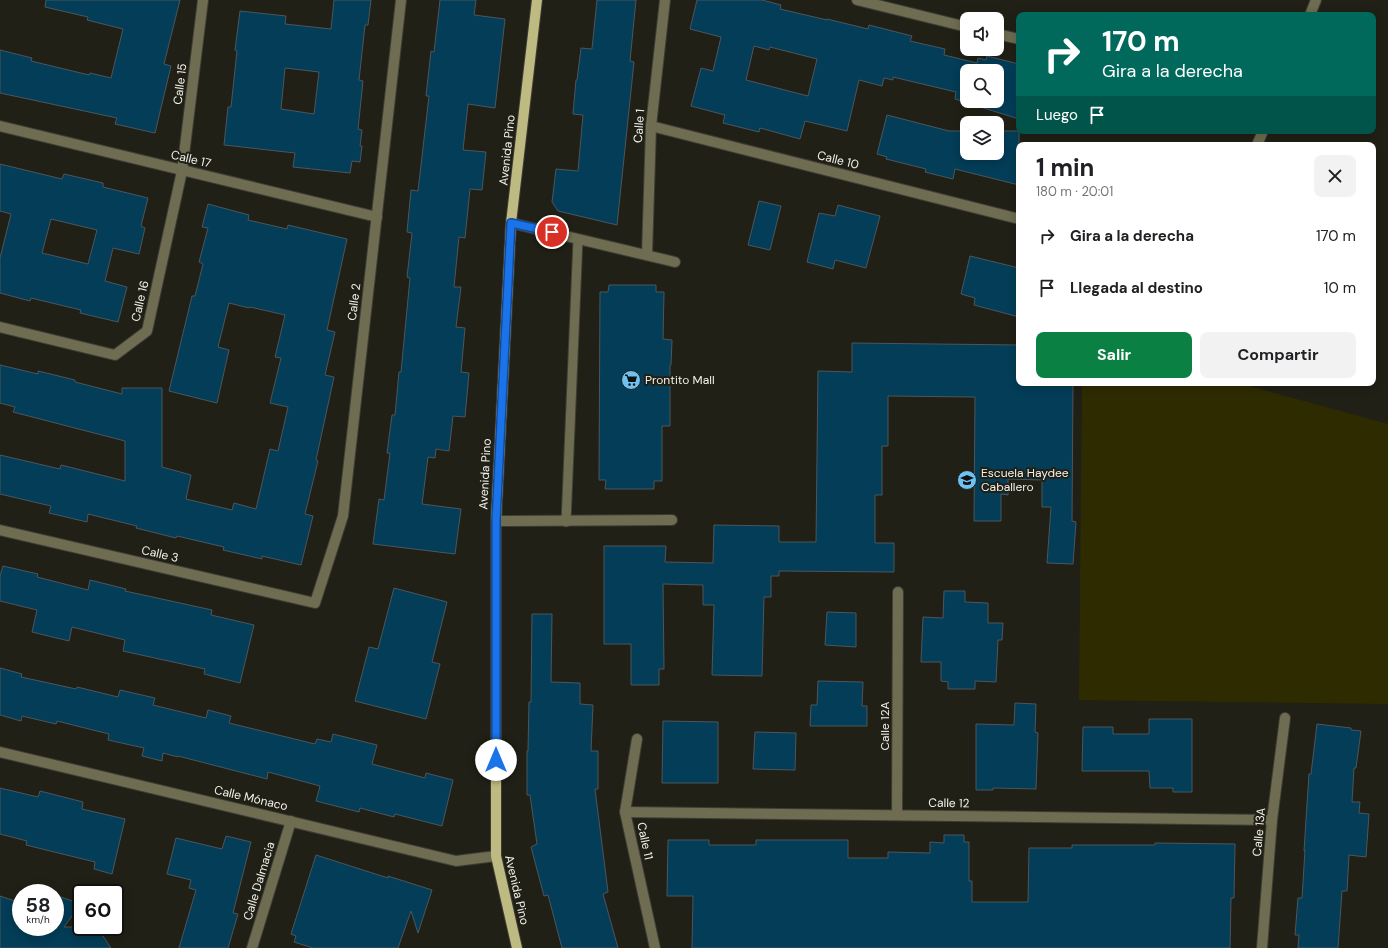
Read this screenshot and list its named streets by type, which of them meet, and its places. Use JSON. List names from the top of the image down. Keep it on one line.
{"streets":{"main road":["Avenida Pino"],"street":["Calle 15","Calle 1","Calle 17","Calle 10","Calle 16","Calle 2","Calle 3","Calle 12A","Calle Mónaco","Calle 12","Calle 13A","Calle 11","Calle Dalmacia"]},"crossings":[["Calle 15","Calle 17"],["Calle 15","Calle 16"],["Calle 1","Calle 10"],["Avenida Pino","Calle Mónaco"],["Calle 17","Calle 16"],["Calle 17","Calle 2"],["Calle 2","Calle 3"],["Calle 12A","Calle 12"],["Calle Mónaco","Calle Dalmacia"],["Calle 12","Calle 13A"],["Calle 12","Calle 11"]],"places":{"supermarket":["Prontito Mall"],"school or university":["Escuela Haydee Caballero"]},"page":{"turn":["170 m","Gira a la derecha"],"then":"Luego","heading":["1 min","180 m · 20:01"],"list":[{"name":"Gira a la derecha","value":"170 m"},{"name":"Llegada al destino","value":"10 m"}],"buttons":["Salir","Compartir"],"speed":"58 km/h","limit":"60"}}
